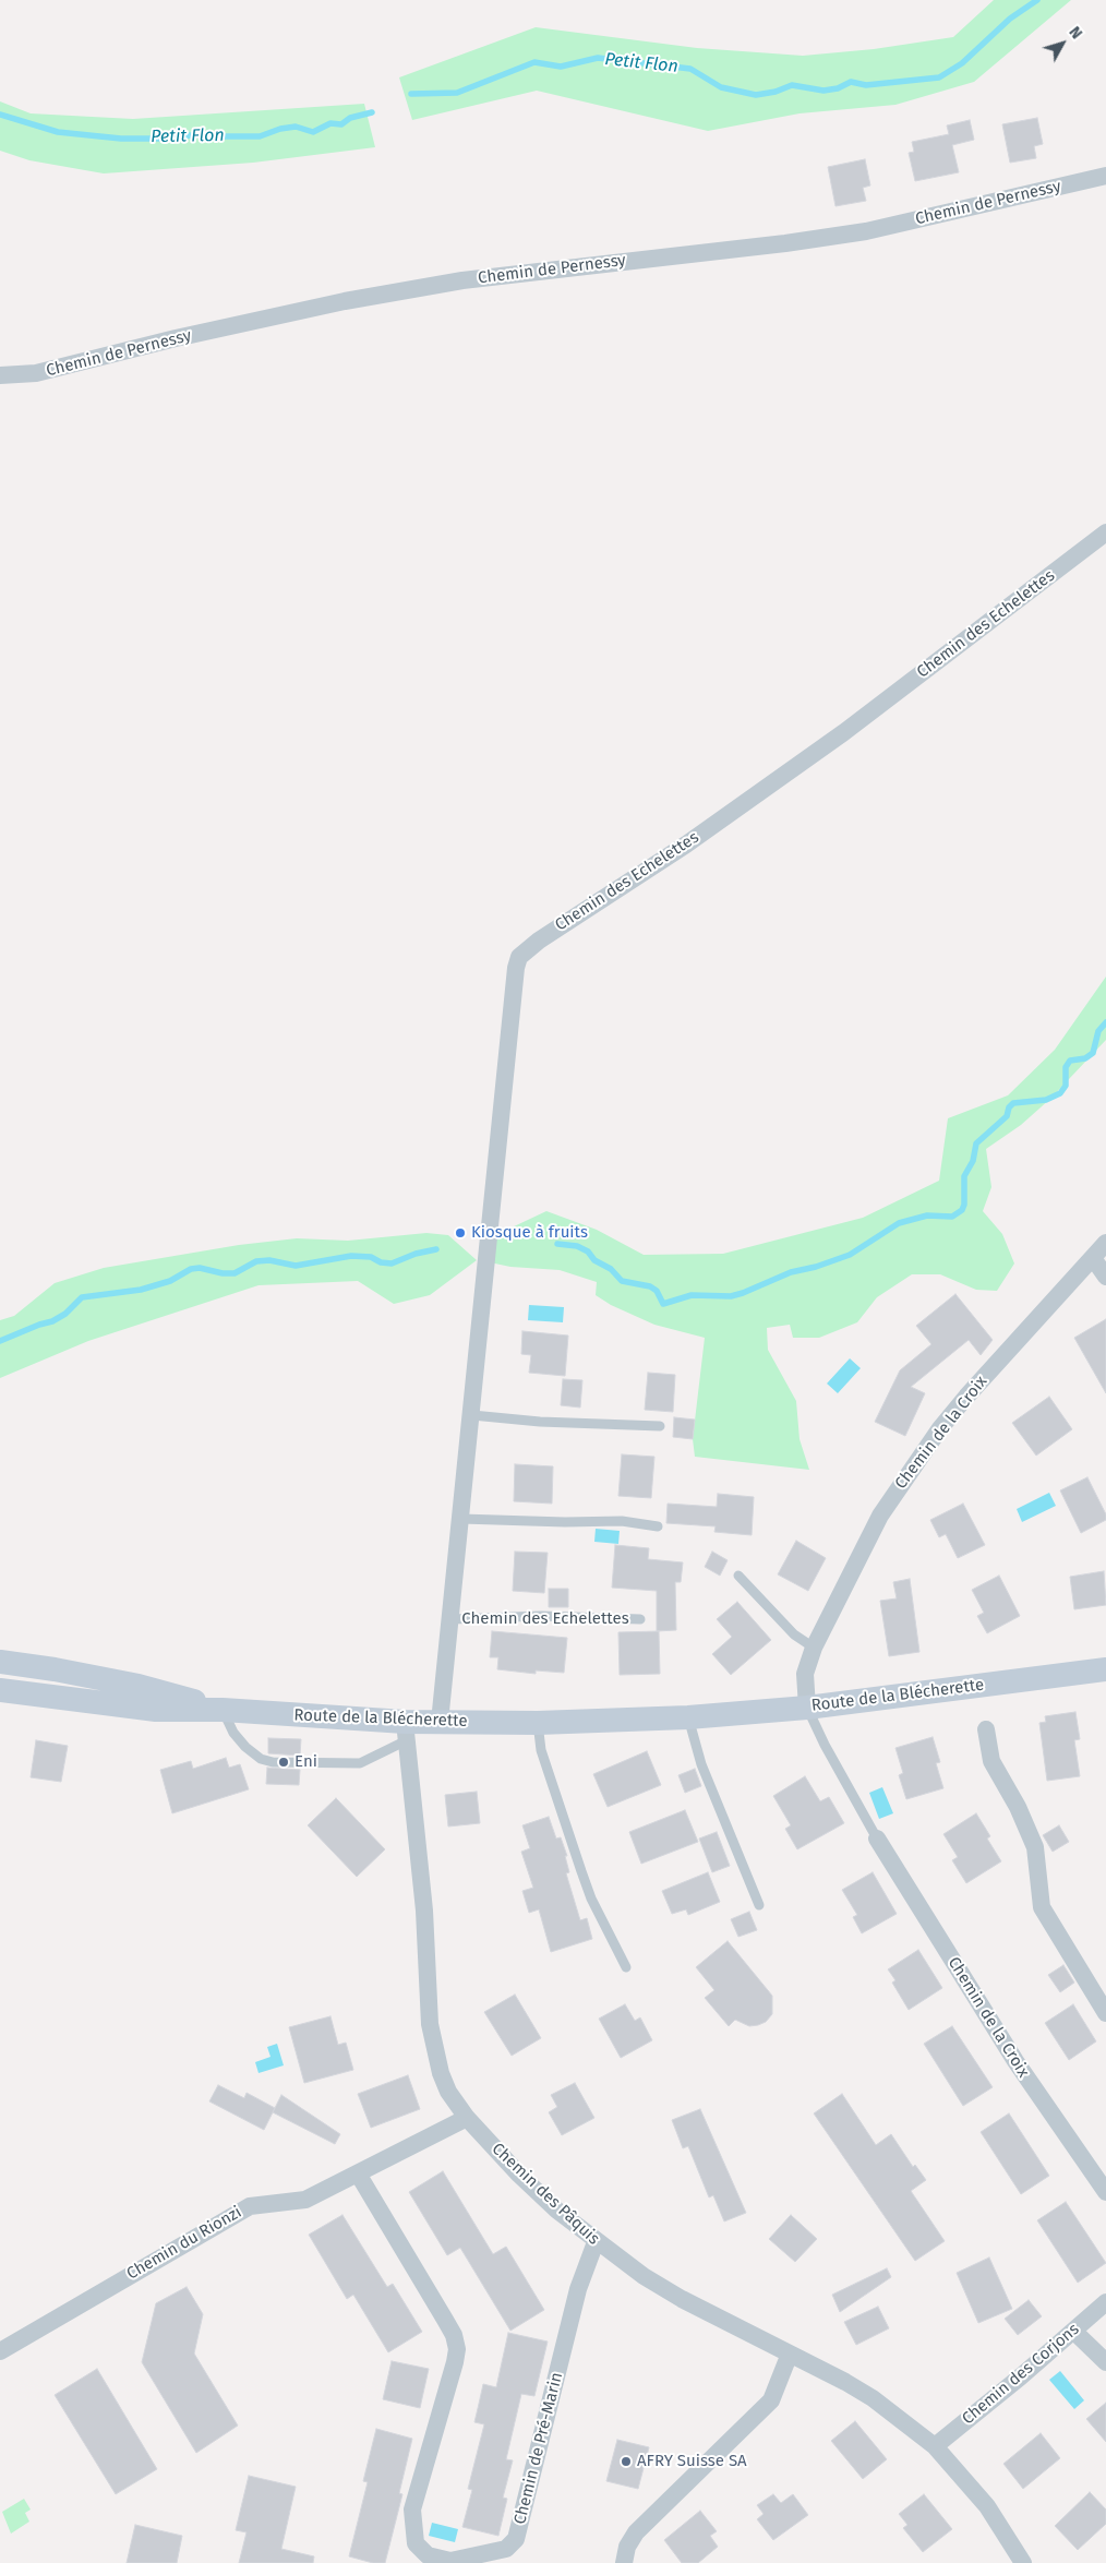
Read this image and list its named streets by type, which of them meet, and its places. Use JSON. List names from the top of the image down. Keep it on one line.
{"streets":{"main road":["Route de la Blécherette"],"street":["Chemin de Pernessy","Chemin des Echelettes","Chemin de la Croix","Chemin des Pâquis","Chemin du Rionzi","Chemin des Corjons","Chemin de Pré-Marin"]},"crossings":[["Chemin des Echelettes","Route de la Blécherette"],["Chemin de la Croix","Route de la Blécherette"],["Route de la Blécherette","Chemin des Pâquis"],["Chemin des Pâquis","Chemin du Rionzi"],["Chemin des Pâquis","Chemin des Corjons"],["Chemin des Pâquis","Chemin de Pré-Marin"],["Chemin du Rionzi","Chemin de Pré-Marin"]],"water":["Petit Flon"],"places":["Kiosque à fruits","Eni","AFRY Suisse SA"],"north":"top right"}
